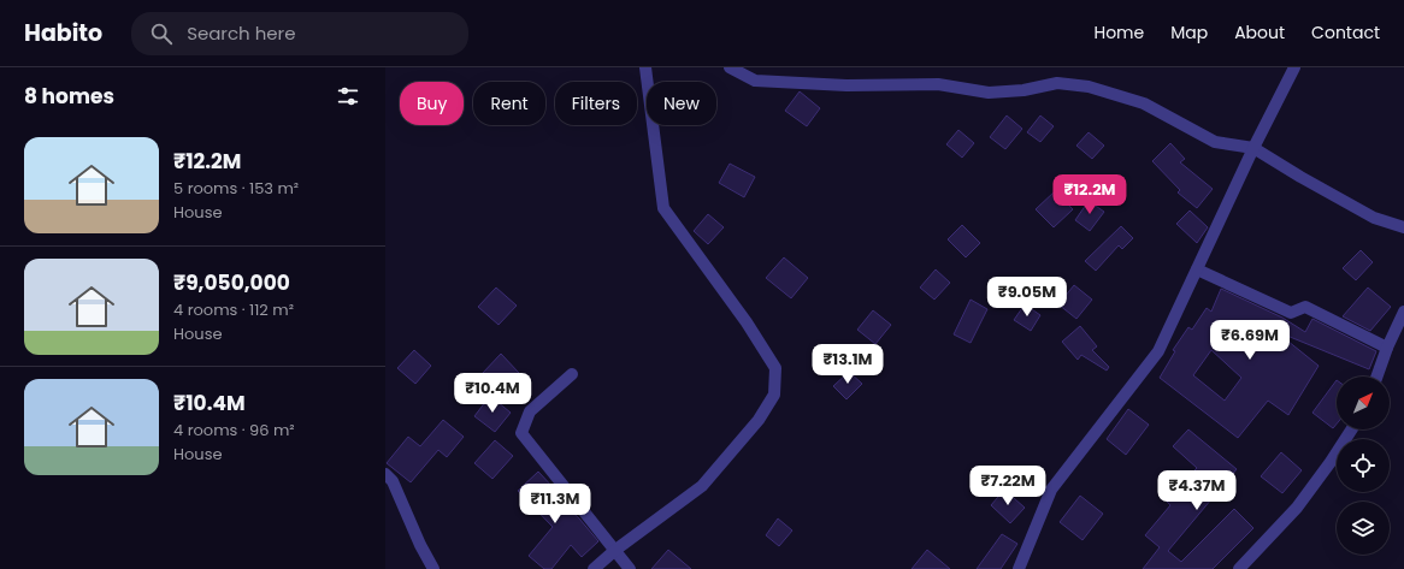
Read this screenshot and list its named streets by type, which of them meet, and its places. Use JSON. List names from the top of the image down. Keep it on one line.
{"north":"top right","page":{"header":"Habito","search":"Search here","nav":["Home","Map","About","Contact"],"heading":"8 homes","chip":["Buy","Rent","Filters","New"],"list":[{"name":"₹12.2M","note":"5 rooms · 153 m² · House"},{"name":"₹9,050,000","note":"4 rooms · 112 m² · House"},{"name":"₹10.4M","note":"4 rooms · 96 m² · House"}],"price":["₹12.2M","₹9.05M","₹6.69M","₹13.1M","₹10.4M","₹7.22M","₹4.37M","₹11.3M"]}}
